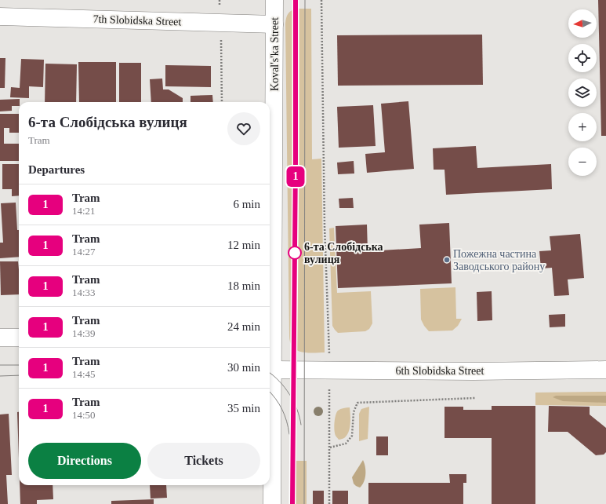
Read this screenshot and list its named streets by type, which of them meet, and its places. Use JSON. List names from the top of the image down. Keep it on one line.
{"streets":{"street":["7th Slobidska Street","Koval's'ka Street","6th Slobidska Street"]},"crossings":[["7th Slobidska Street","Koval's'ka Street"],["Koval's'ka Street","6th Slobidska Street"]],"places":["6-та Слобідська вулиця","Пожежна частина Заводського району"],"lines":["tram line 1"],"north":"left","page":{"on_map":"1","map_buttons":["+","−"],"heading":[["6-та Слобідська вулиця","Tram"],"Departures"],"list":[{"mark":"1","name":"Tram","note":"14:21","value":"6 min"},{"mark":"1","name":"Tram","note":"14:27","value":"12 min"},{"mark":"1","name":"Tram","note":"14:33","value":"18 min"},{"mark":"1","name":"Tram","note":"14:39","value":"24 min"},{"mark":"1","name":"Tram","note":"14:45","value":"30 min"},{"mark":"1","name":"Tram","note":"14:50","value":"35 min"}],"buttons":["Directions","Tickets"]}}
